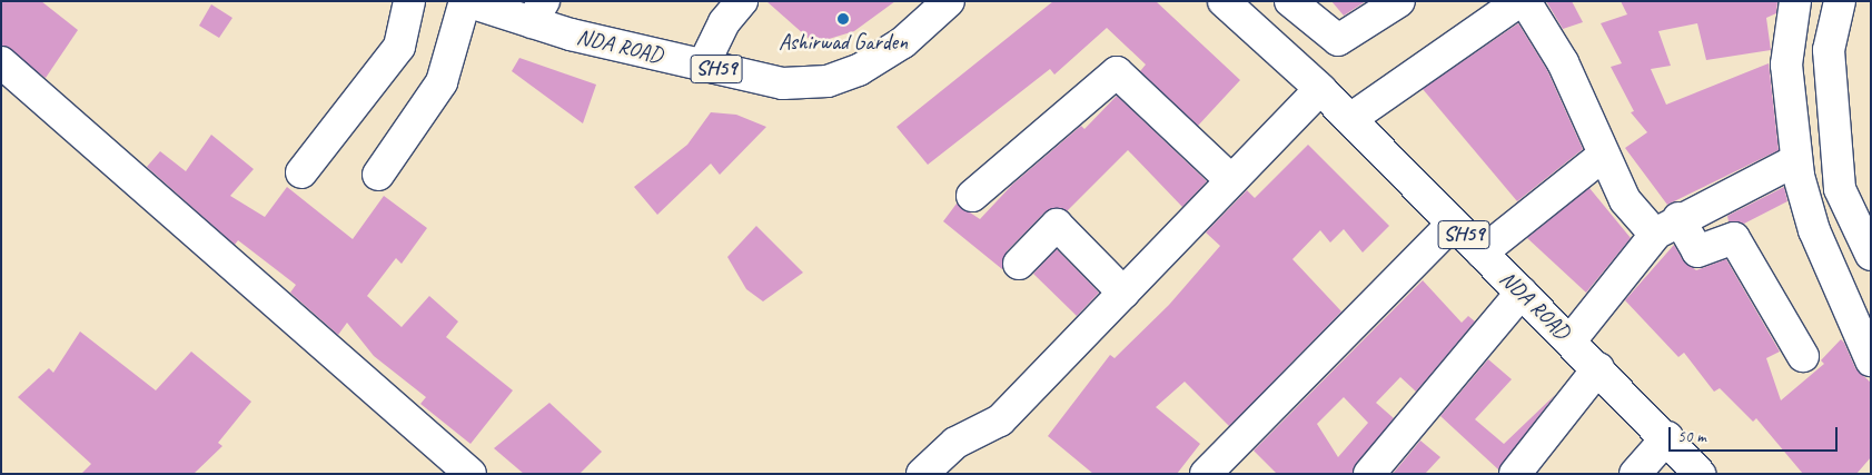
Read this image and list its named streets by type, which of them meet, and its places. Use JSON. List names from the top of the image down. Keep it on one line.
{"streets":{"street":["NDA ROAD","SH59"]},"places":["Ashirwad Garden"],"scale_bar":"50 m"}
